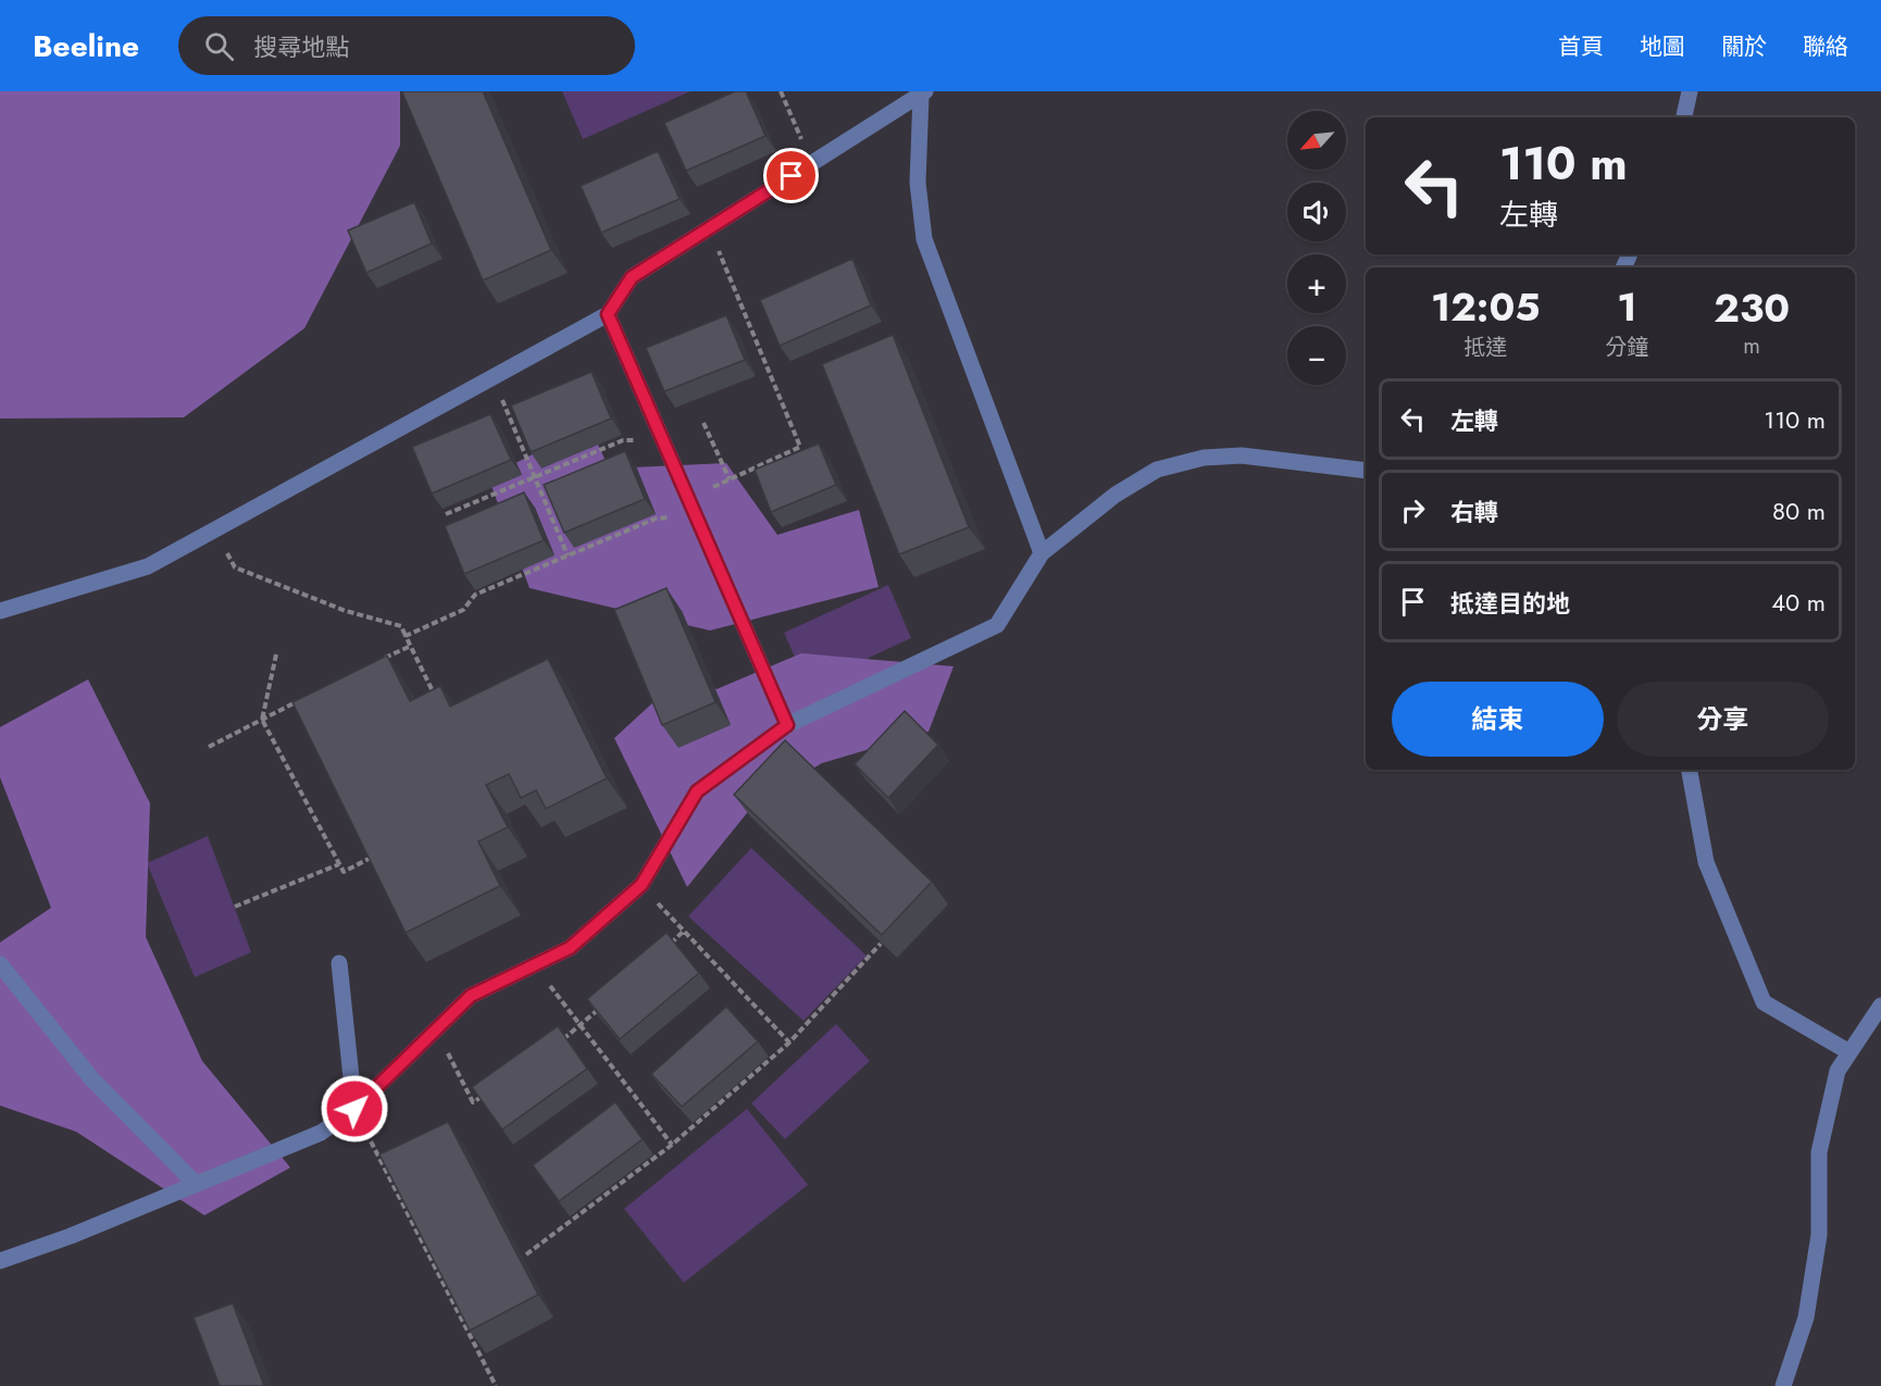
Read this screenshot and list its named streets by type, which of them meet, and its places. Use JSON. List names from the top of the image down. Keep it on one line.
{"north":"bottom left","page":{"header":"Beeline","search":"搜尋地點","nav":["首頁","地圖","關於","聯絡"],"map_buttons":["+","−"],"turn":["110 m","左轉"],"eta":["12:05","抵達","1","分鐘","230","m"],"list":[{"name":"左轉","value":"110 m"},{"name":"右轉","value":"80 m"},{"name":"抵達目的地","value":"40 m"}],"buttons":["結束","分享"]}}
